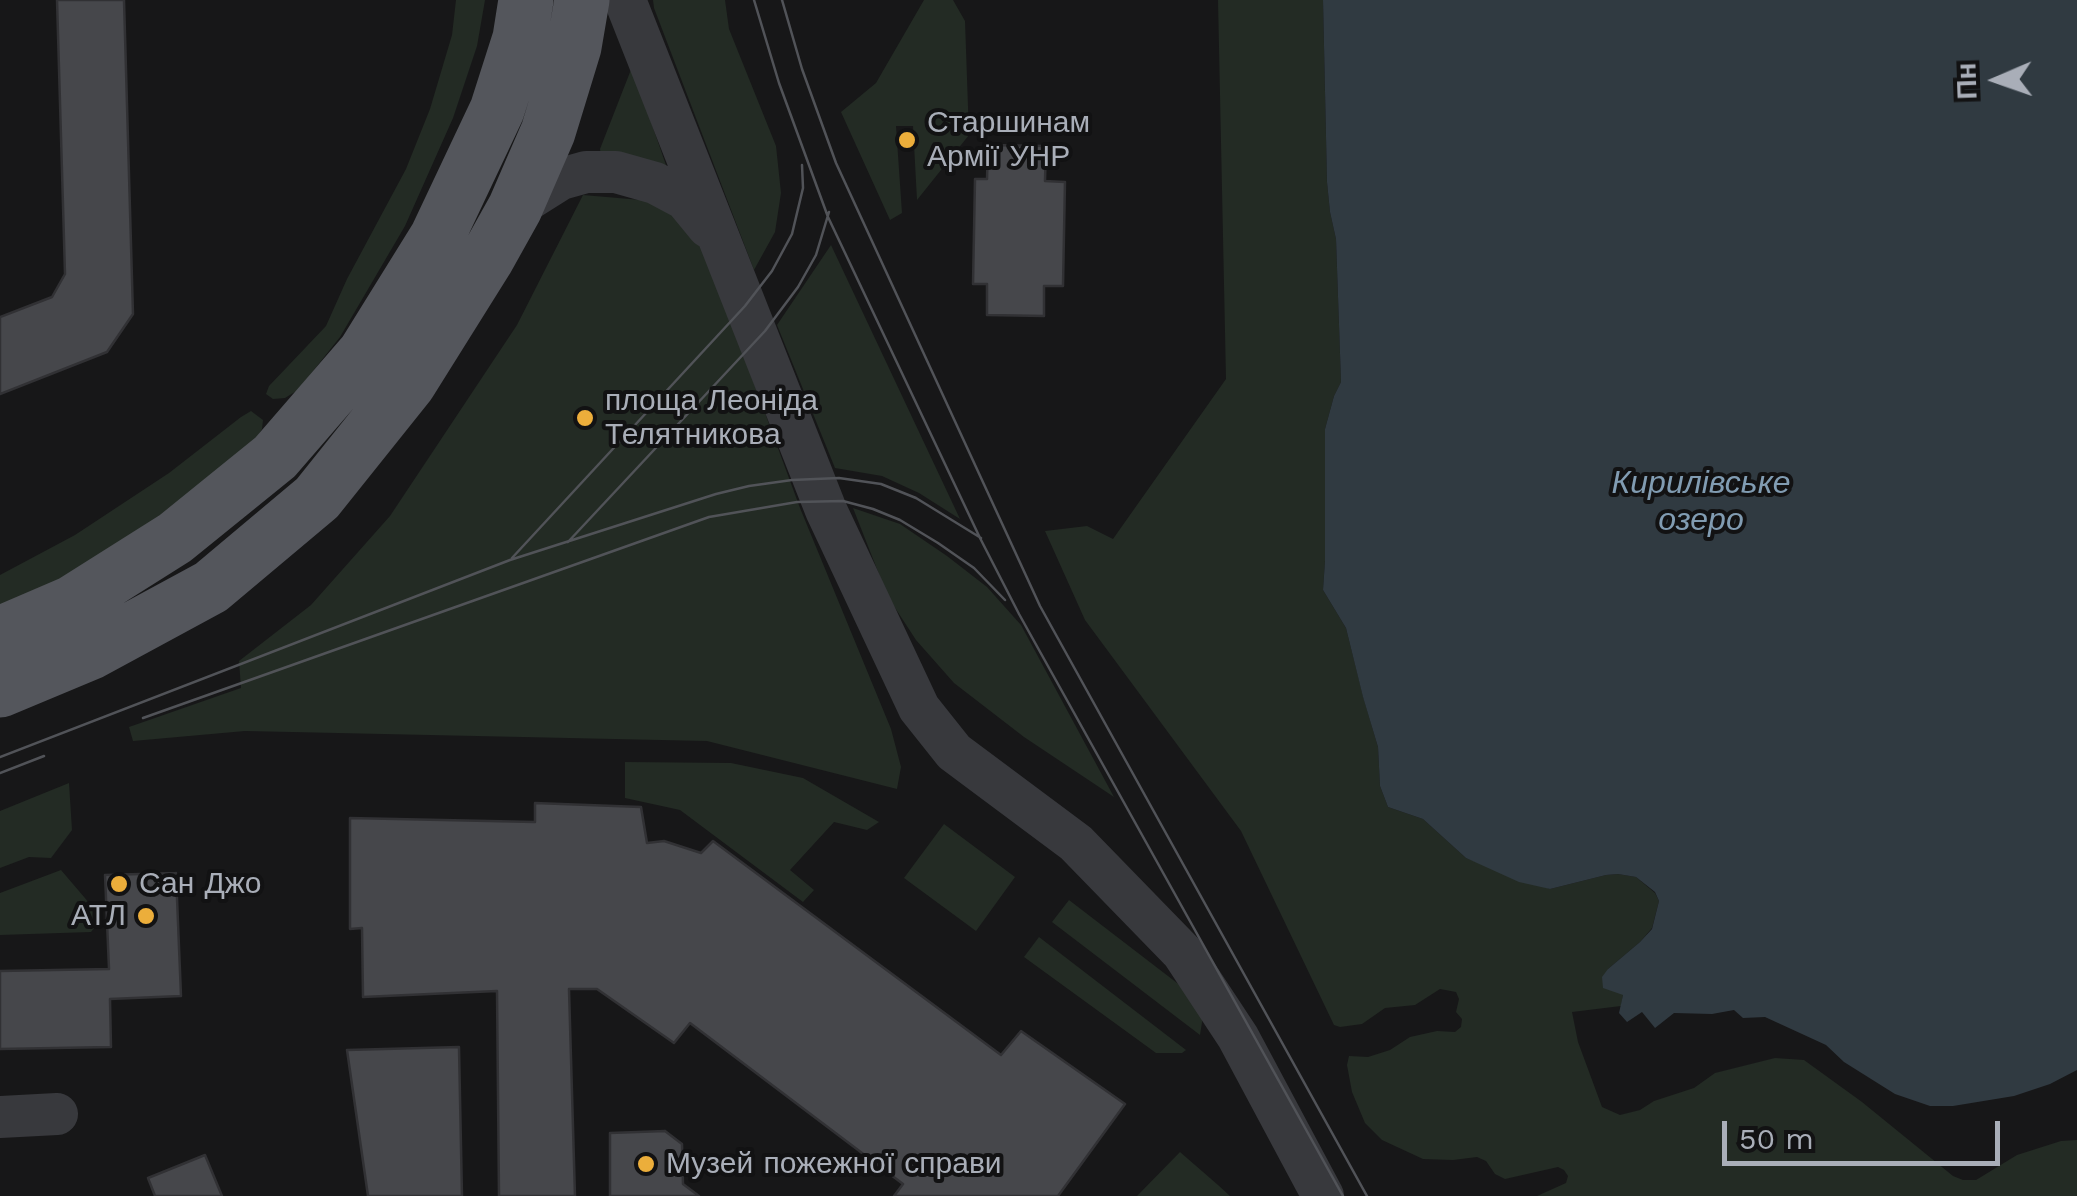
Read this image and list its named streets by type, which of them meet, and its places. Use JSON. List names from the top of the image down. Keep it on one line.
{"water":["Кирилівське озеро"],"places":["Старшинам Армії УНР","площа Леоніда Телятникова","Сан Джо","АТЛ","Музей пожежної справи"],"scale_bar":"50 m","north":"left"}
